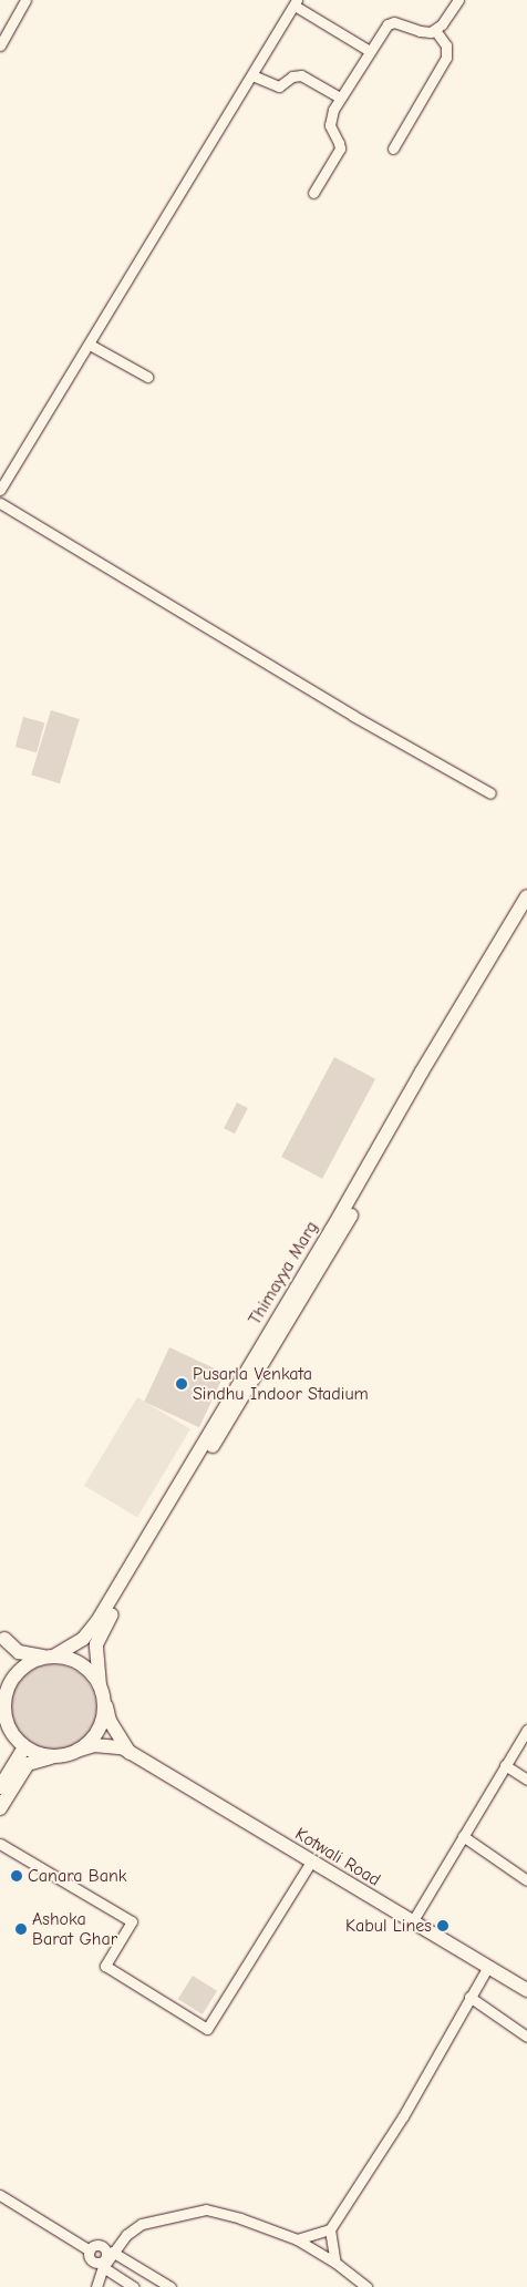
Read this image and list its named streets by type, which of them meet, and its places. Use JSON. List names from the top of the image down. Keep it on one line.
{"streets":{"street":["Thimayya Marg","Kotwali Road"]},"places":["Pusarla Venkata Sindhu Indoor Stadium","Canara Bank","Kabul Lines","Ashoka Barat Ghar"]}
